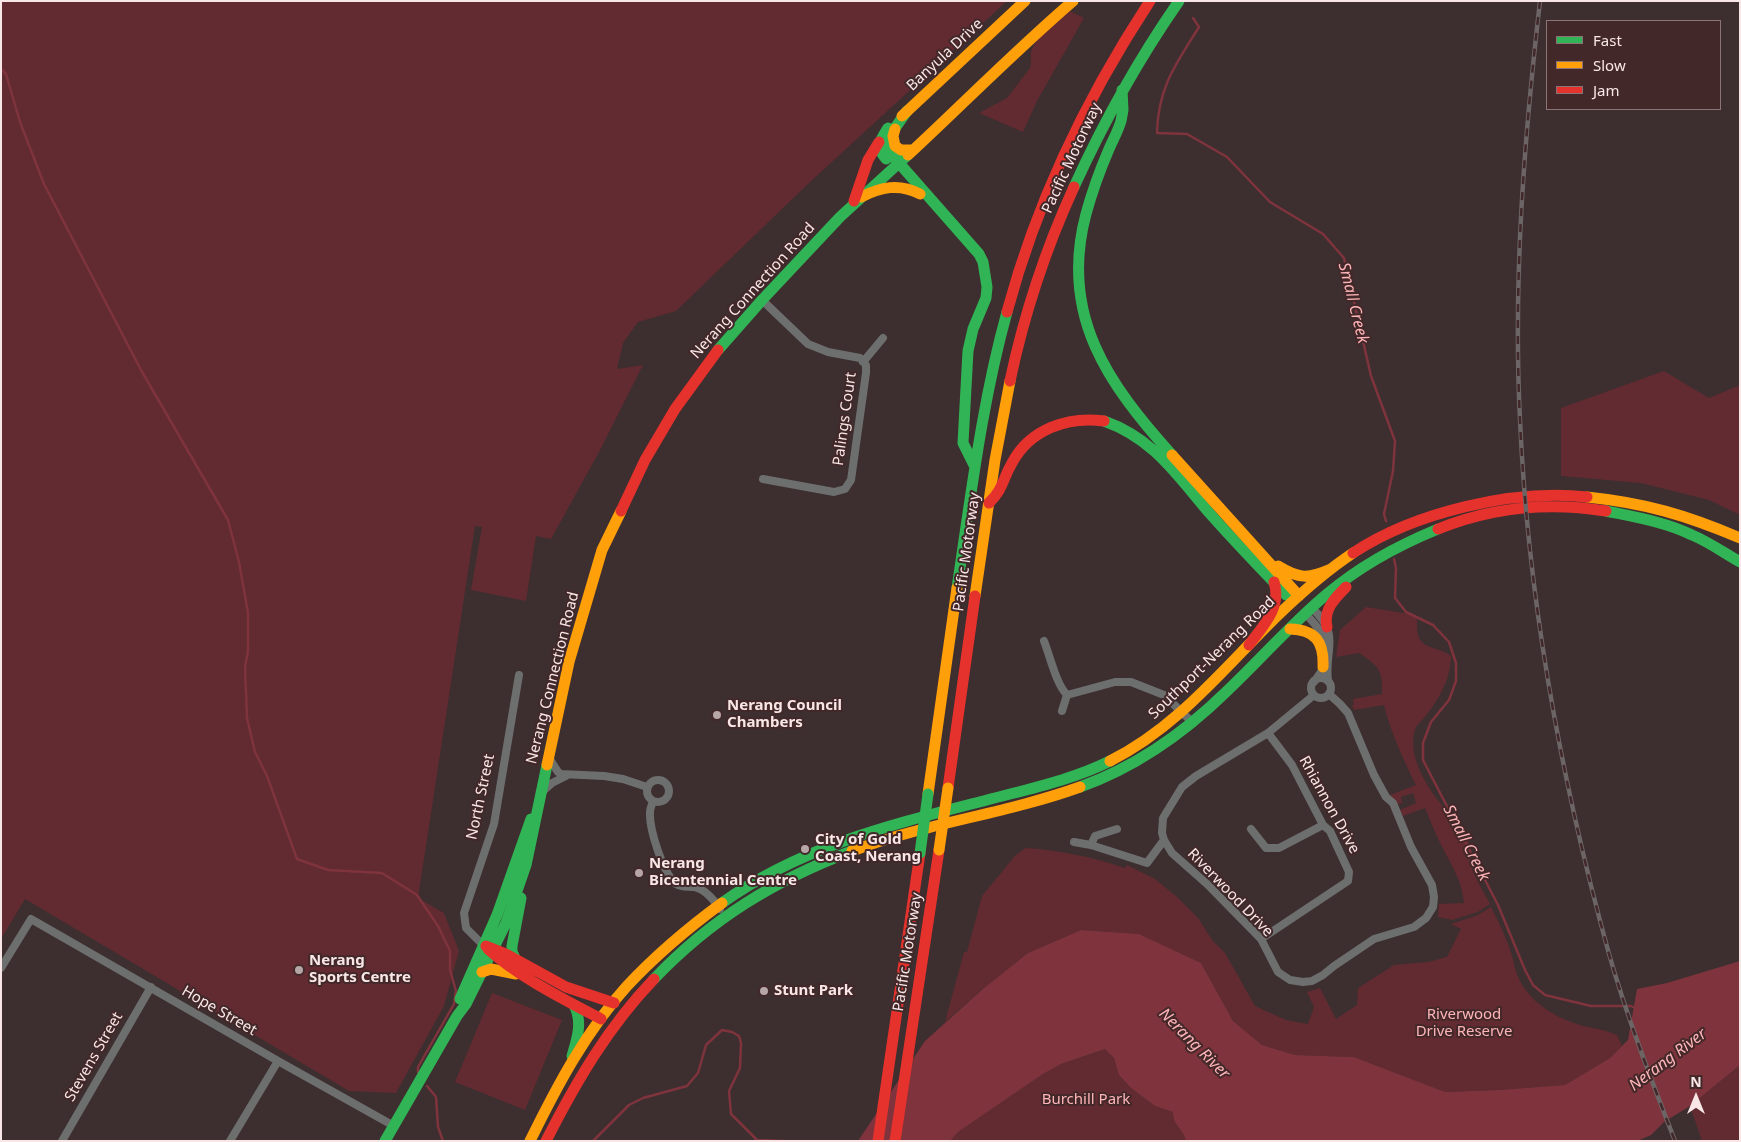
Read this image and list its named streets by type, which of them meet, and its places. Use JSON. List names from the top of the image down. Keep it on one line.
{"streets":{"main road":["Banyula Drive","Pacific Motorway","Nerang Connection Road","Southport-Nerang Road","North Street"],"street":["Palings Court","Rhiannon Drive","Riverwood Drive","Hope Street","Stevens Street"]},"crossings":[["Banyula Drive","Nerang Connection Road"],["Nerang Connection Road","Palings Court"],["Nerang Connection Road","North Street"],["Nerang Connection Road","Hope Street"],["Southport-Nerang Road","North Street"],["Rhiannon Drive","Riverwood Drive"],["Hope Street","Stevens Street"]],"water":["Small Creek","Nerang River"],"parks":["Riverwood Drive Reserve","Burchill Park"],"places":["Nerang Council Chambers","City of Gold Coast, Nerang","Nerang Bicentennial Centre","Nerang Sports Centre","Stunt Park"],"legend":["Fast","Slow","Jam"],"north":"top"}
